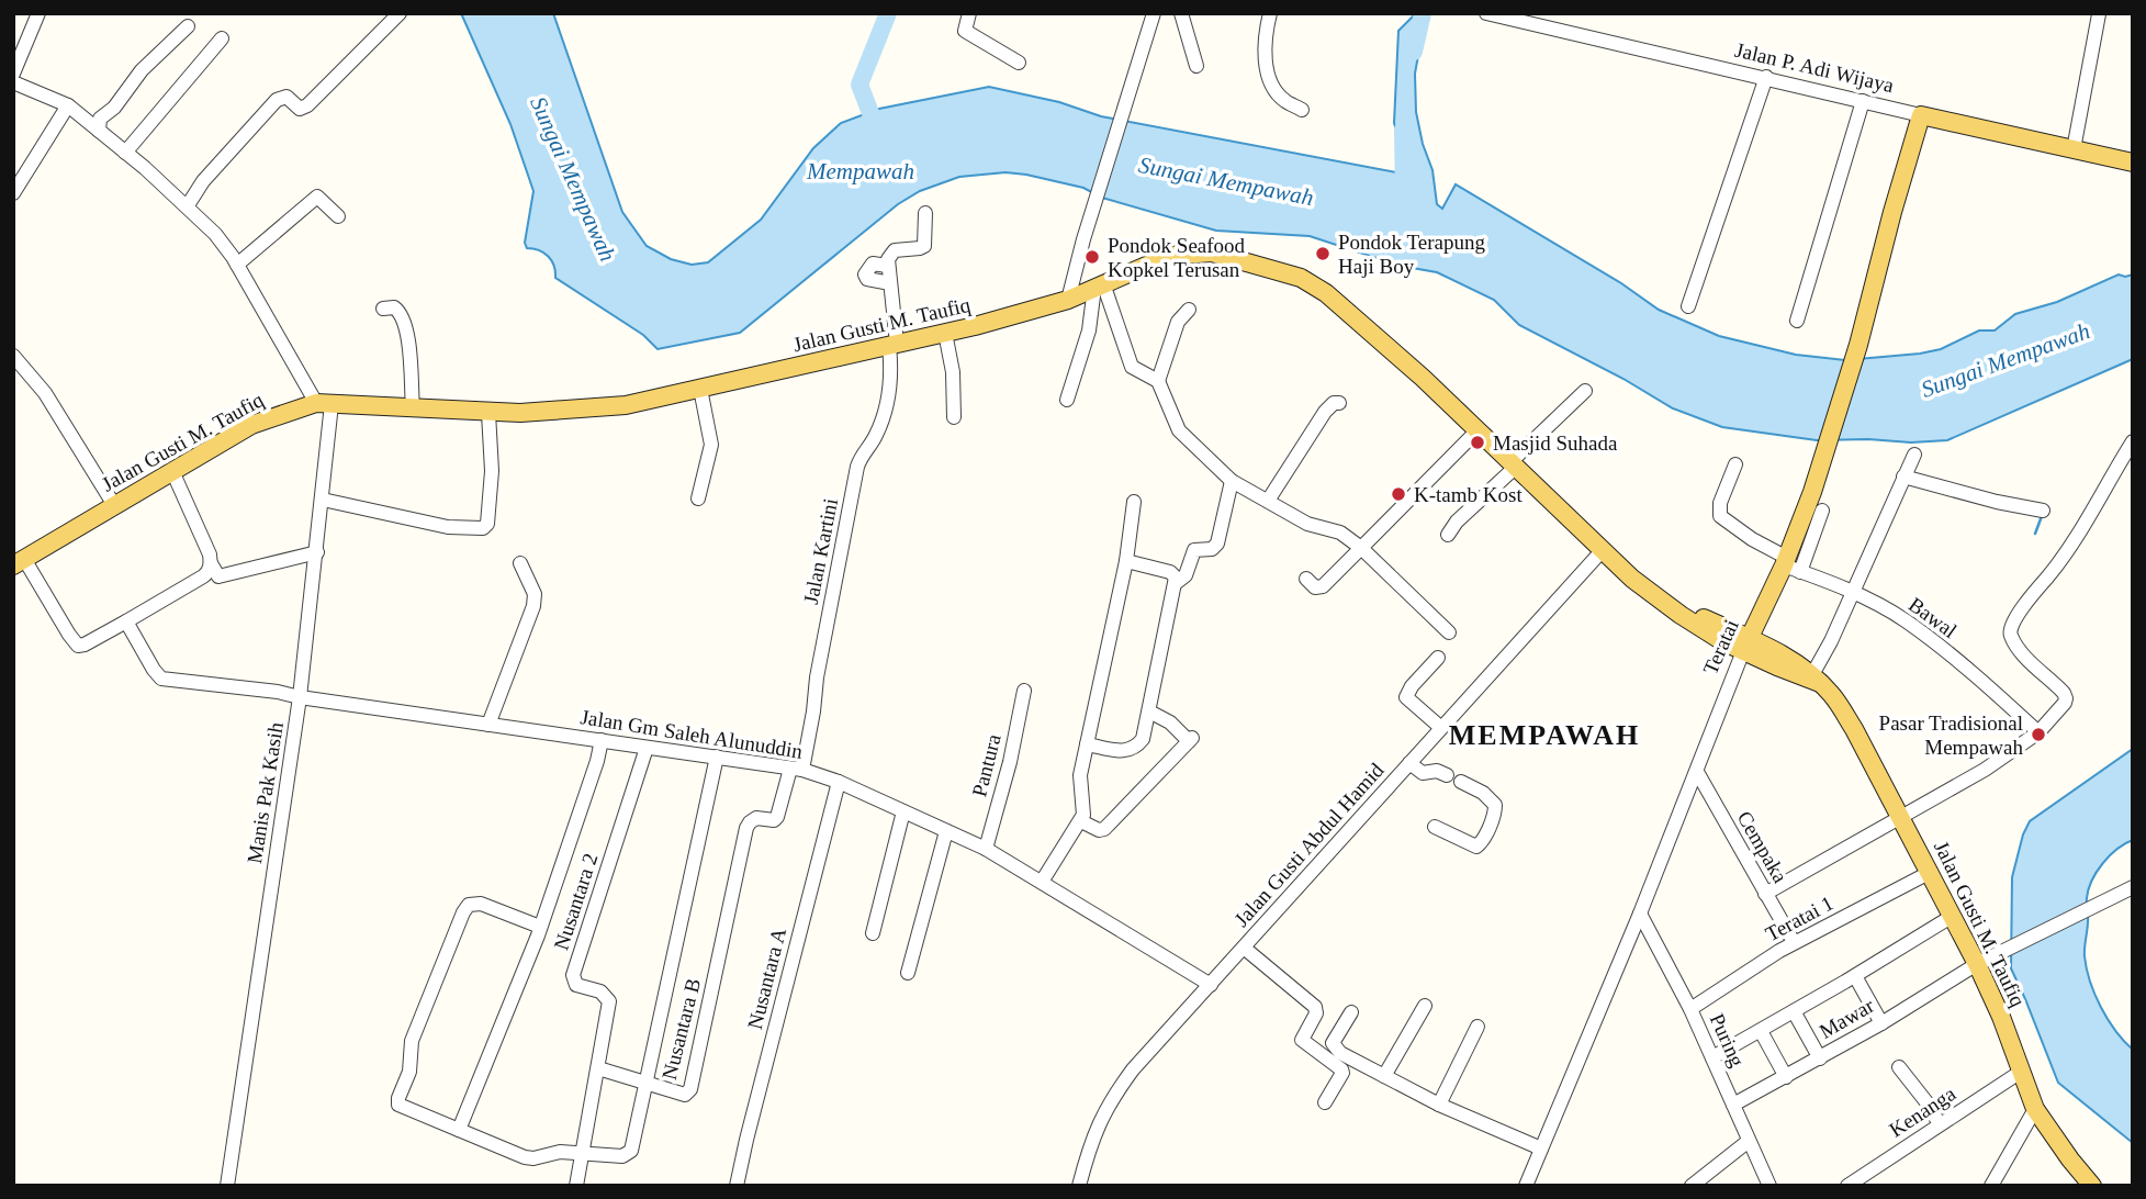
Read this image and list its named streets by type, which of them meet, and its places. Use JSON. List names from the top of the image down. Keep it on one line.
{"streets":{"main road":["Jalan P. Adi Wijaya","Jalan Gusti M. Taufiq","Teratai"],"street":["Jalan Kartini","Bawal","Jalan Gm Saleh Alunuddin","Pantura","Manis Pak Kasih","Jalan Gusti Abdul Hamid","Cempaka","Nusantara 2","Teratai 1","Nusantara A","Mawar","Nusantara B","Puring","Kenanga"]},"crossings":[["Jalan P. Adi Wijaya","Teratai"],["Jalan Gusti M. Taufiq","Jalan Kartini"],["Jalan Gusti M. Taufiq","Teratai"],["Jalan Gusti M. Taufiq","Manis Pak Kasih"],["Jalan Gusti M. Taufiq","Jalan Gusti Abdul Hamid"],["Jalan Gusti M. Taufiq","Teratai 1"],["Jalan Gusti M. Taufiq","Mawar"],["Jalan Gusti M. Taufiq","Kenanga"],["Jalan Kartini","Jalan Gm Saleh Alunuddin"],["Jalan Kartini","Nusantara B"],["Bawal","Teratai"],["Teratai","Cempaka"],["Teratai","Puring"],["Jalan Gm Saleh Alunuddin","Pantura"],["Jalan Gm Saleh Alunuddin","Manis Pak Kasih"],["Jalan Gm Saleh Alunuddin","Jalan Gusti Abdul Hamid"],["Jalan Gm Saleh Alunuddin","Nusantara 2"],["Jalan Gm Saleh Alunuddin","Nusantara A"],["Jalan Gm Saleh Alunuddin","Nusantara B"],["Cempaka","Teratai 1"],["Teratai 1","Puring"],["Mawar","Puring"]],"districts":["MEMPAWAH"],"water":["Mempawah","Sungai Mempawah"],"places":["Pondok Terapung Haji Boy","Pondok Seafood Kopkel Terusan","Masjid Suhada","K-tamb Kost","Pasar Tradisional Mempawah"]}
